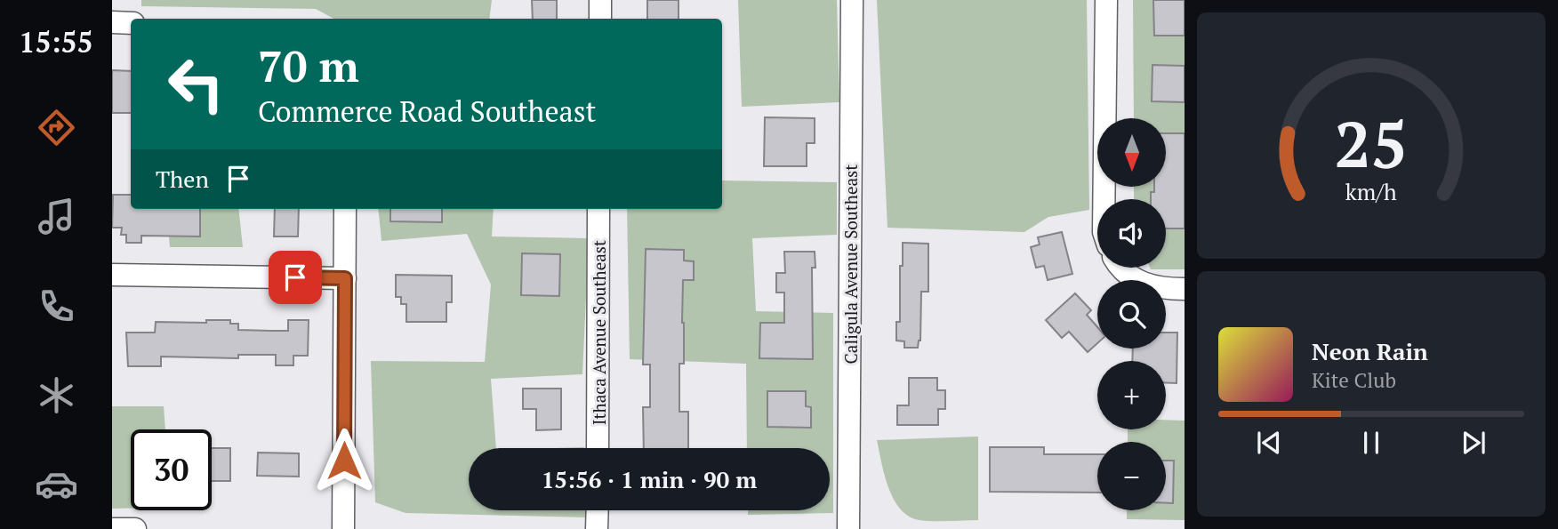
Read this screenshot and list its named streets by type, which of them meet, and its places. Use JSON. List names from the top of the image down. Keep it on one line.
{"streets":{"street":["Caligula Avenue Southeast","Ithaca Avenue Southeast"]},"north":"bottom","page":{"tabs":"15:55","turn":["70 m","Commerce Road Southeast"],"map_buttons":["+","−"],"then":"Then","song":["Neon Rain","Kite Club"],"limit":"30","trip":"15:56 · 1 min · 90 m","gauge":["25","km/h"]}}
